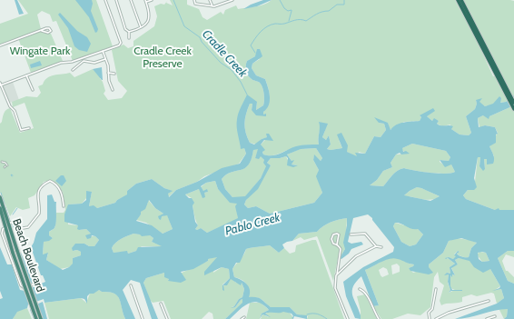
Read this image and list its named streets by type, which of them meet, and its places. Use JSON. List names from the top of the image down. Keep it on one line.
{"streets":{"highway":["Beach Boulevard"]},"water":["Cradle Creek","Pablo Creek"],"parks":["Wingate Park","Cradle Creek Preserve"]}
